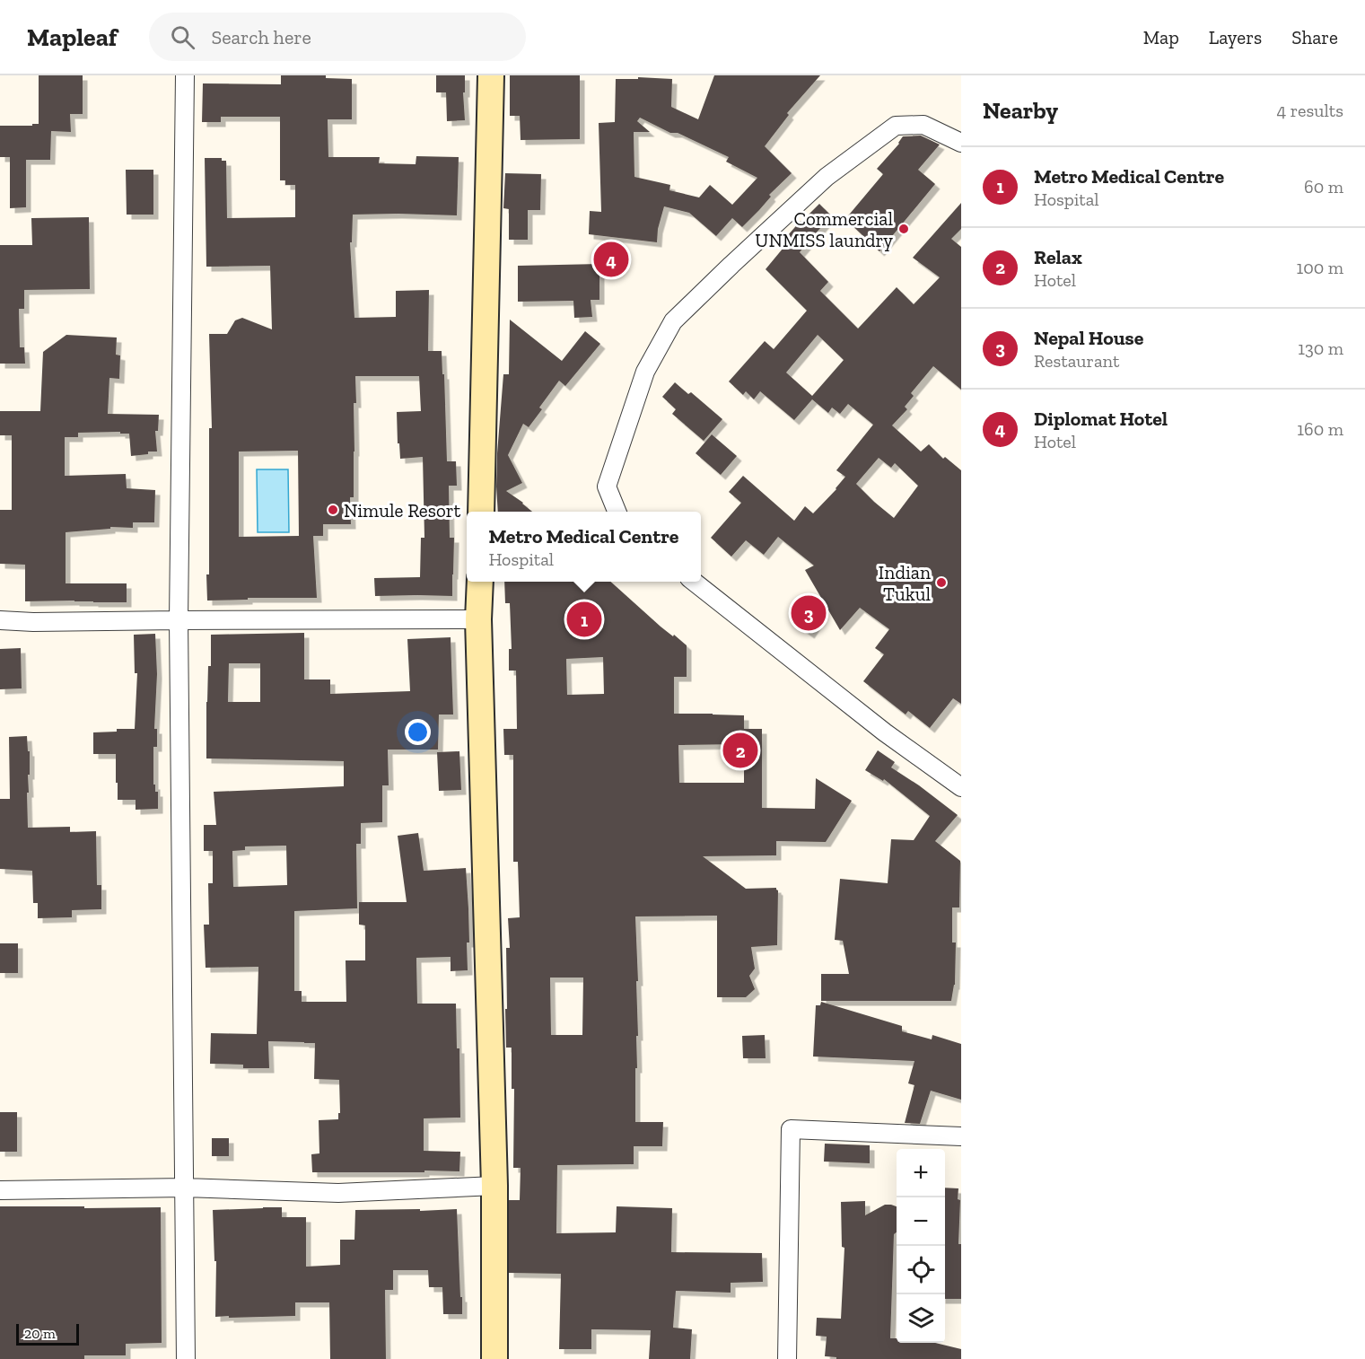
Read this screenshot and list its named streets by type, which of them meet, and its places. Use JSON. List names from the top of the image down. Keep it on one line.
{"places":["Commercial UNMISS laundry","Nimule Resort","Indian Tukul"],"scale_bar":"20 m","page":{"header":"Mapleaf","search":"Search here","nav":["Map","Layers","Share"],"heading":["Nearby","4 results"],"list":[{"mark":"1","name":"Metro Medical Centre","note":"Hospital","value":"60 m"},{"mark":"2","name":"Relax","note":"Hotel","value":"100 m"},{"mark":"3","name":"Nepal House","note":"Restaurant","value":"130 m"},{"mark":"4","name":"Diplomat Hotel","note":"Hotel","value":"160 m"}],"pins":["4","3","1","2"],"popup":["Metro Medical Centre","Hospital"],"map_buttons":["+","−"],"scale":"20 m"}}
